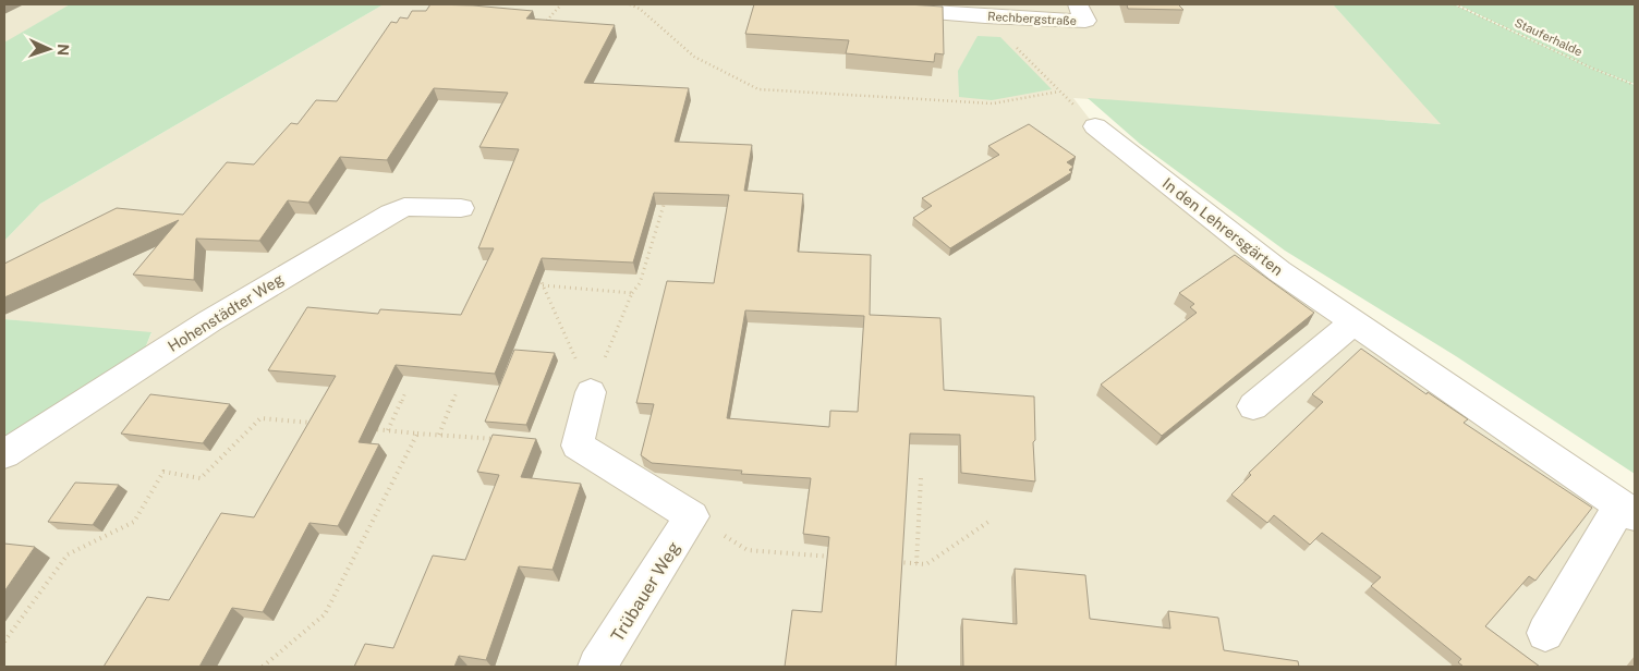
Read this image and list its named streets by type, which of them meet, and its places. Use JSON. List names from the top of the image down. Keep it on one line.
{"streets":{"street":["Rechbergstraße","In den Lehrersgärten","Hohenstädter Weg","Trübauer Weg"],"path":["Stauferhalde"]},"north":"right"}
